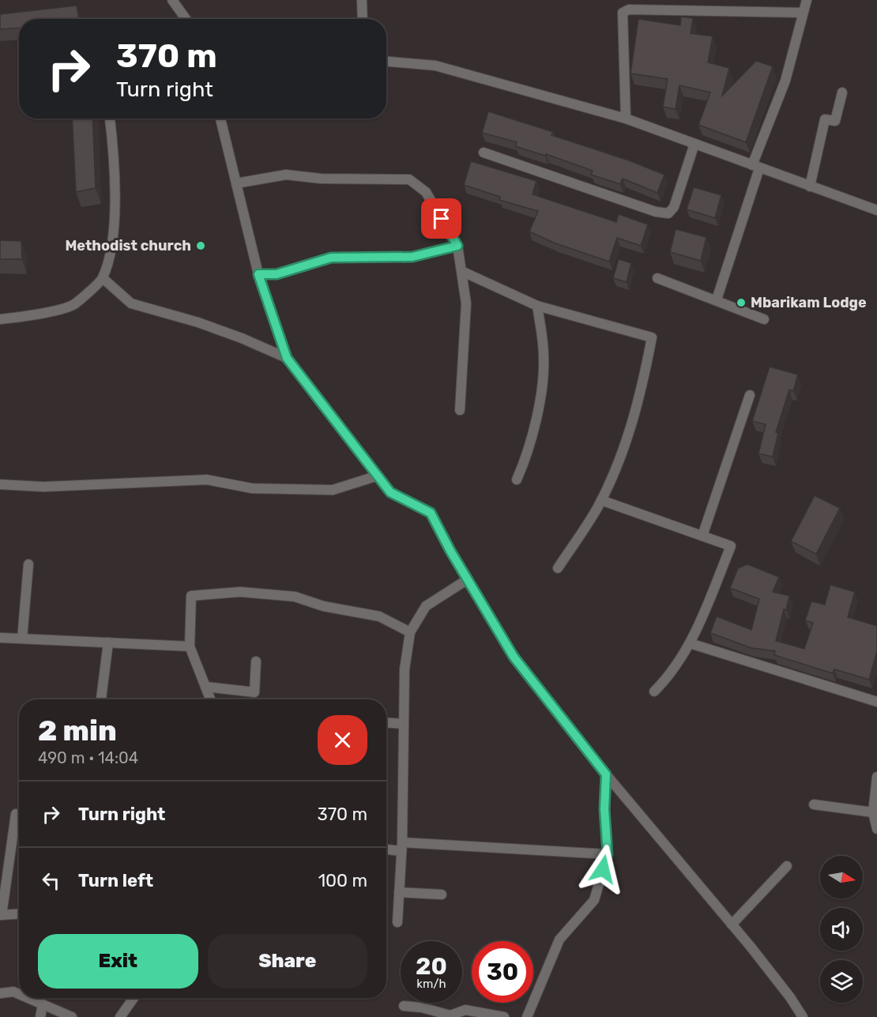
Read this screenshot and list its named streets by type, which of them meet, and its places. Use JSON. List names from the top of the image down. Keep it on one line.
{"places":["Methodist church","Mbarikam Lodge"],"north":"right","page":{"turn":["370 m","Turn right"],"heading":["2 min","490 m · 14:04"],"list":[{"name":"Turn right","value":"370 m"},{"name":"Turn left","value":"100 m"}],"buttons":["Exit","Share"],"speed":"20 km/h","limit":"30"}}
